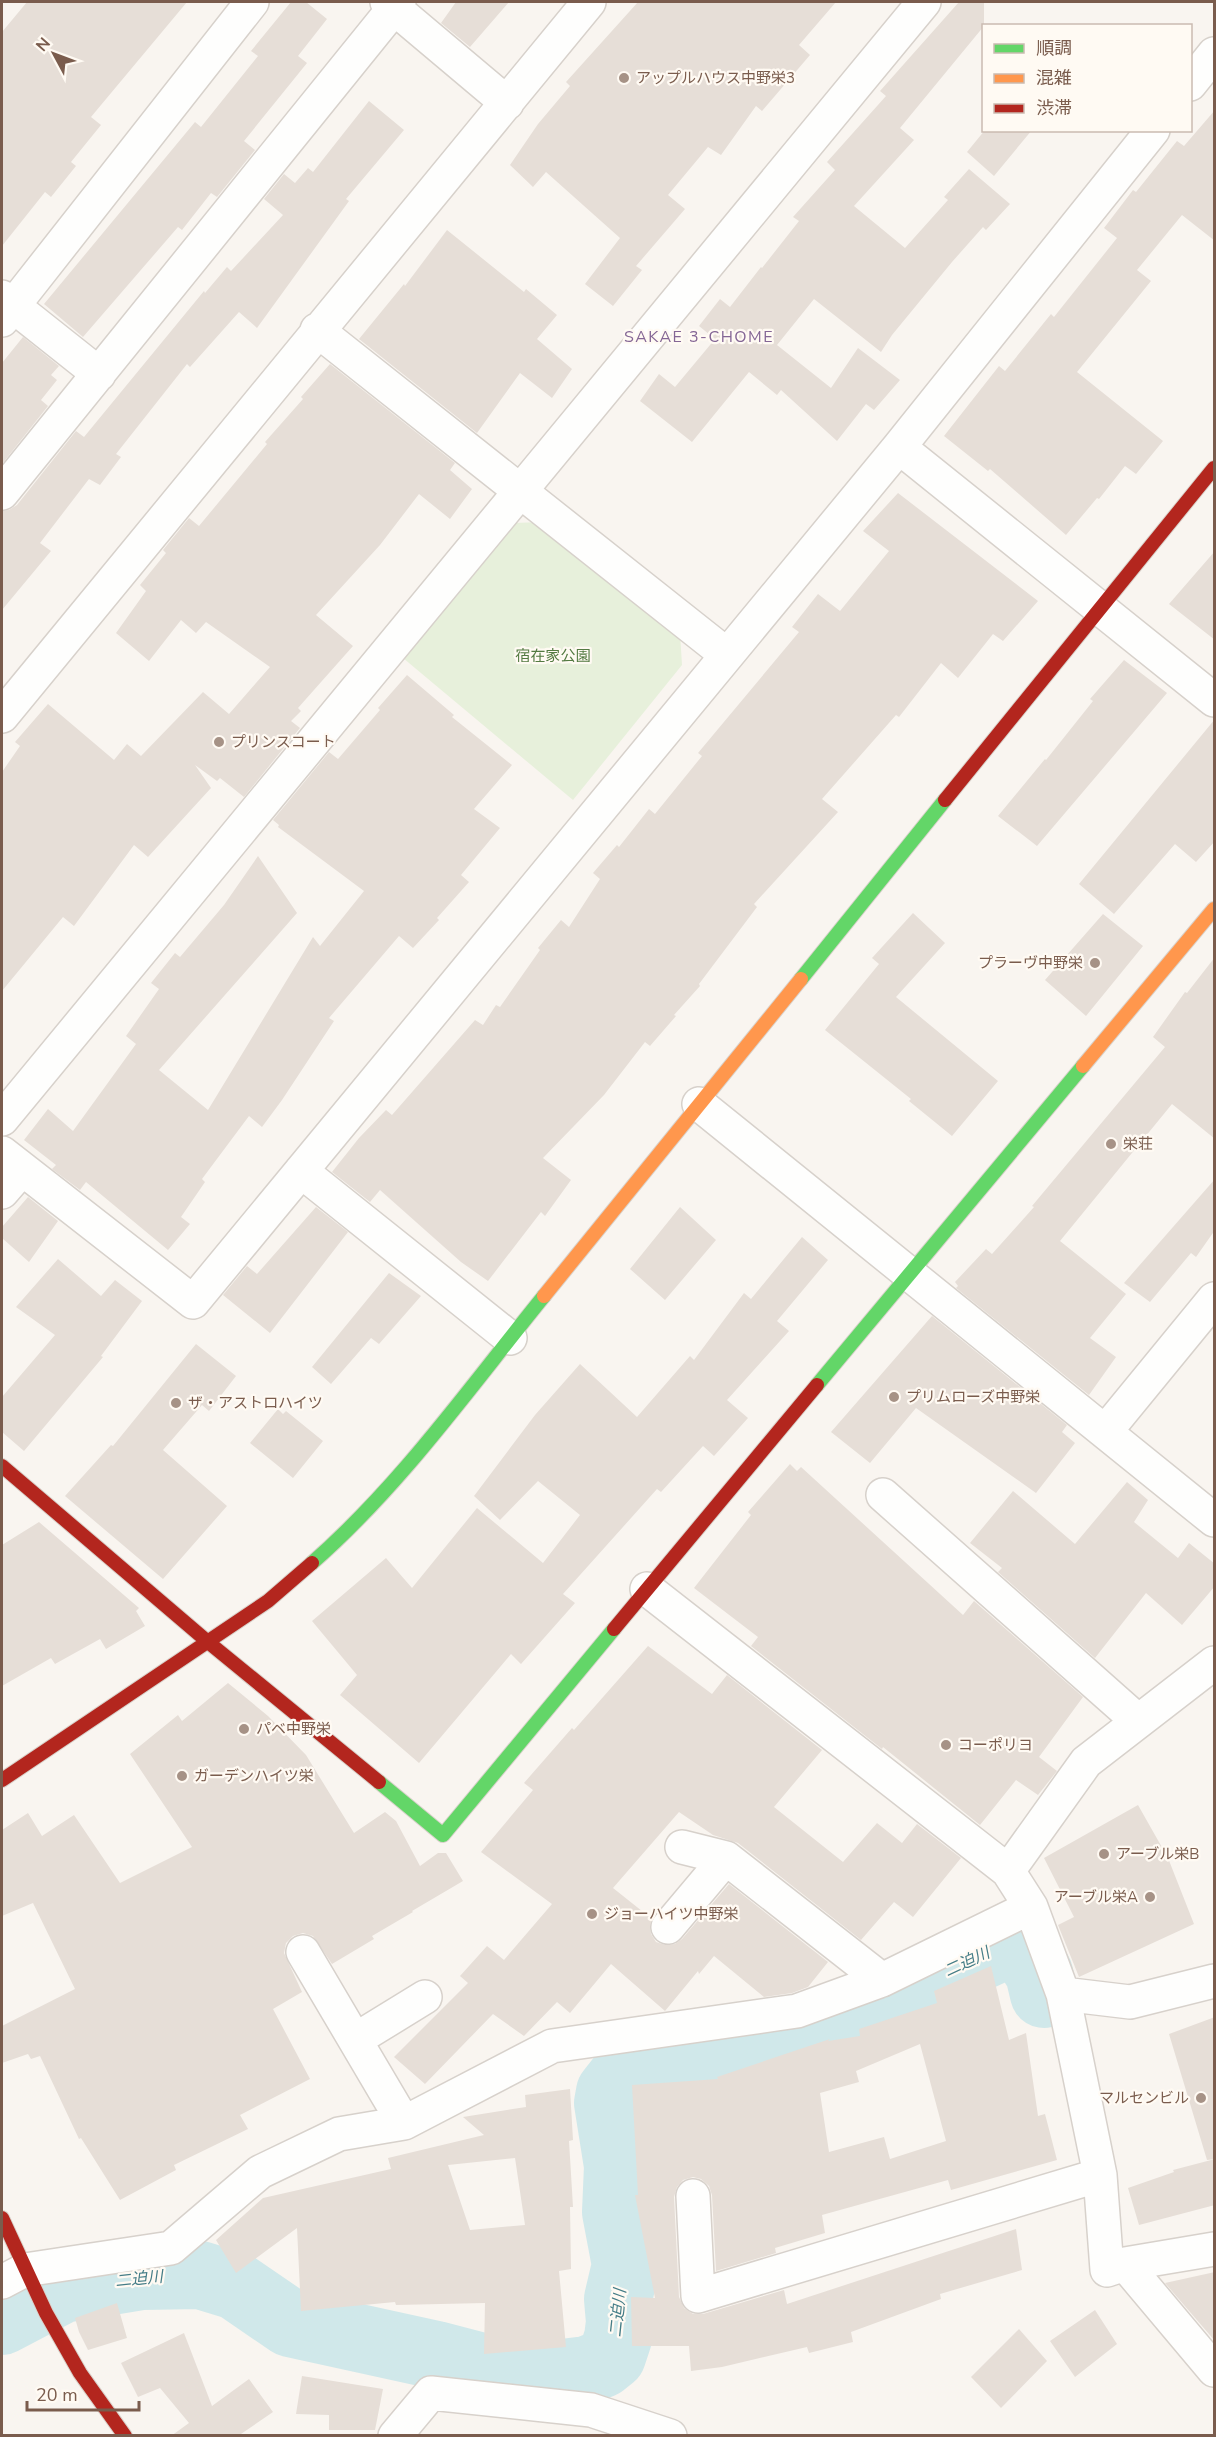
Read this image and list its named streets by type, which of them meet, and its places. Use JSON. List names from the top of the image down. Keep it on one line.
{"districts":["SAKAE 3-CHOME"],"water":["二迫川"],"parks":["宿在家公園"],"places":["アップルハウス中野栄3","プリンスコート","プラーヴ中野栄","栄荘","プリムローズ中野栄","ザ・アストロハイツ","パベ中野栄","コーポリヨ","ガーデンハイツ栄","アーブル栄B","アーブル栄A","ジョーハイツ中野栄","マルセンビル"],"legend":["順調","混雑","渋滞"],"scale_bar":"20 m","north":"top left"}
